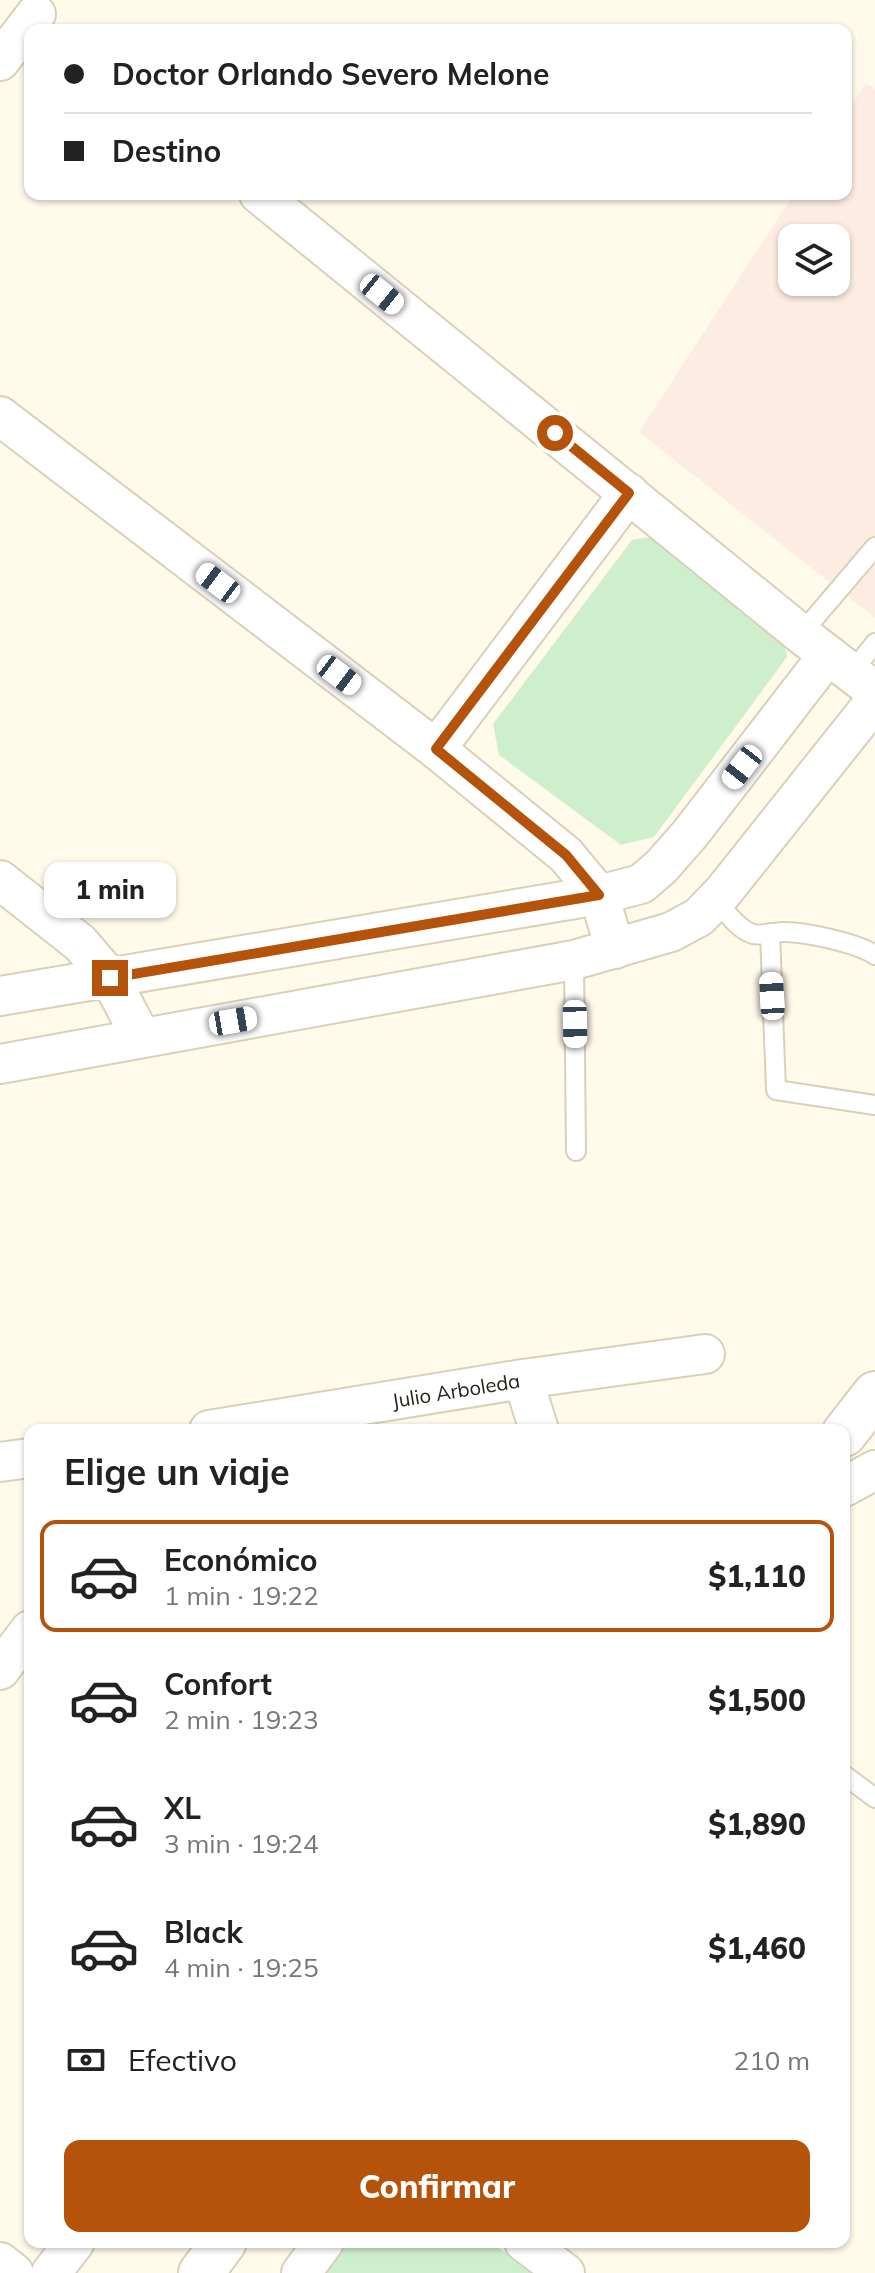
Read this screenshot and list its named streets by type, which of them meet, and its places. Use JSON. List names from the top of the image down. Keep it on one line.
{"streets":{"street":["Julio Arboleda"]},"page":{"banner":["Doctor Orlando Severo Melone","Destino"],"bubble":"1 min","heading":"Elige un viaje","list":[{"name":"Económico","note":"1 min · 19:22","value":"$1,110"},{"name":"Confort","note":"2 min · 19:23","value":"$1,500"},{"name":"XL","note":"3 min · 19:24","value":"$1,890"},{"name":"Black","note":"4 min · 19:25","value":"$1,460"}],"pay":["Efectivo","210 m"],"buttons":"Confirmar"}}
